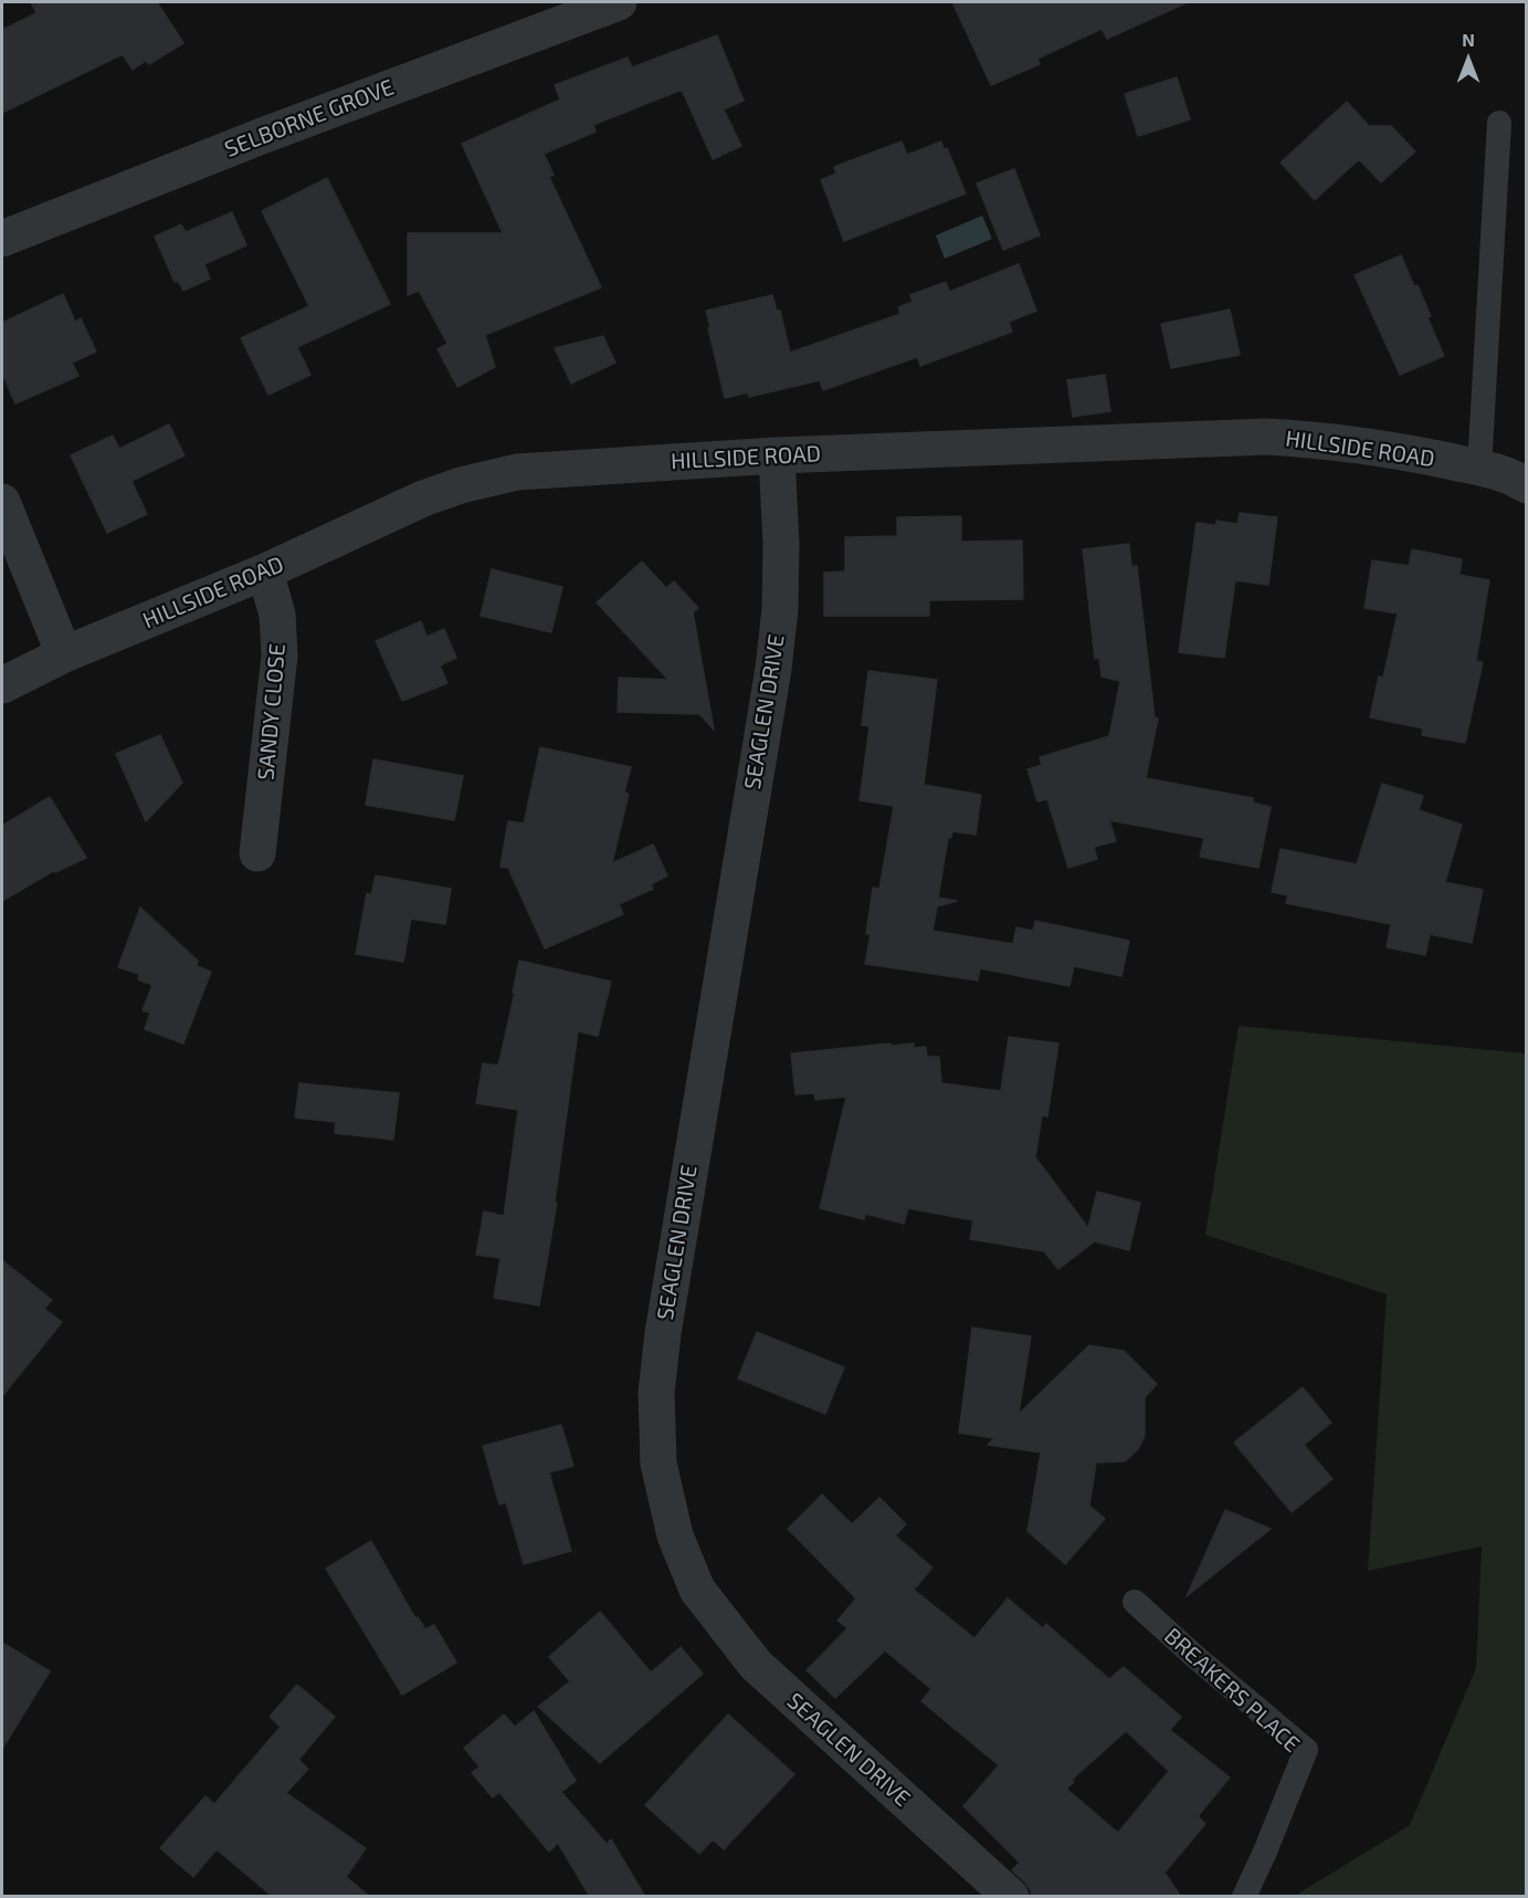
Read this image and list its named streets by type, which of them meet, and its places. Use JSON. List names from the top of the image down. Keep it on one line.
{"streets":{"street":["SELBORNE GROVE","HILLSIDE ROAD","SANDY CLOSE","SEAGLEN DRIVE"],"lane":["BREAKERS PLACE"]},"crossings":[["HILLSIDE ROAD","SANDY CLOSE"],["HILLSIDE ROAD","SEAGLEN DRIVE"]],"north":"top"}
